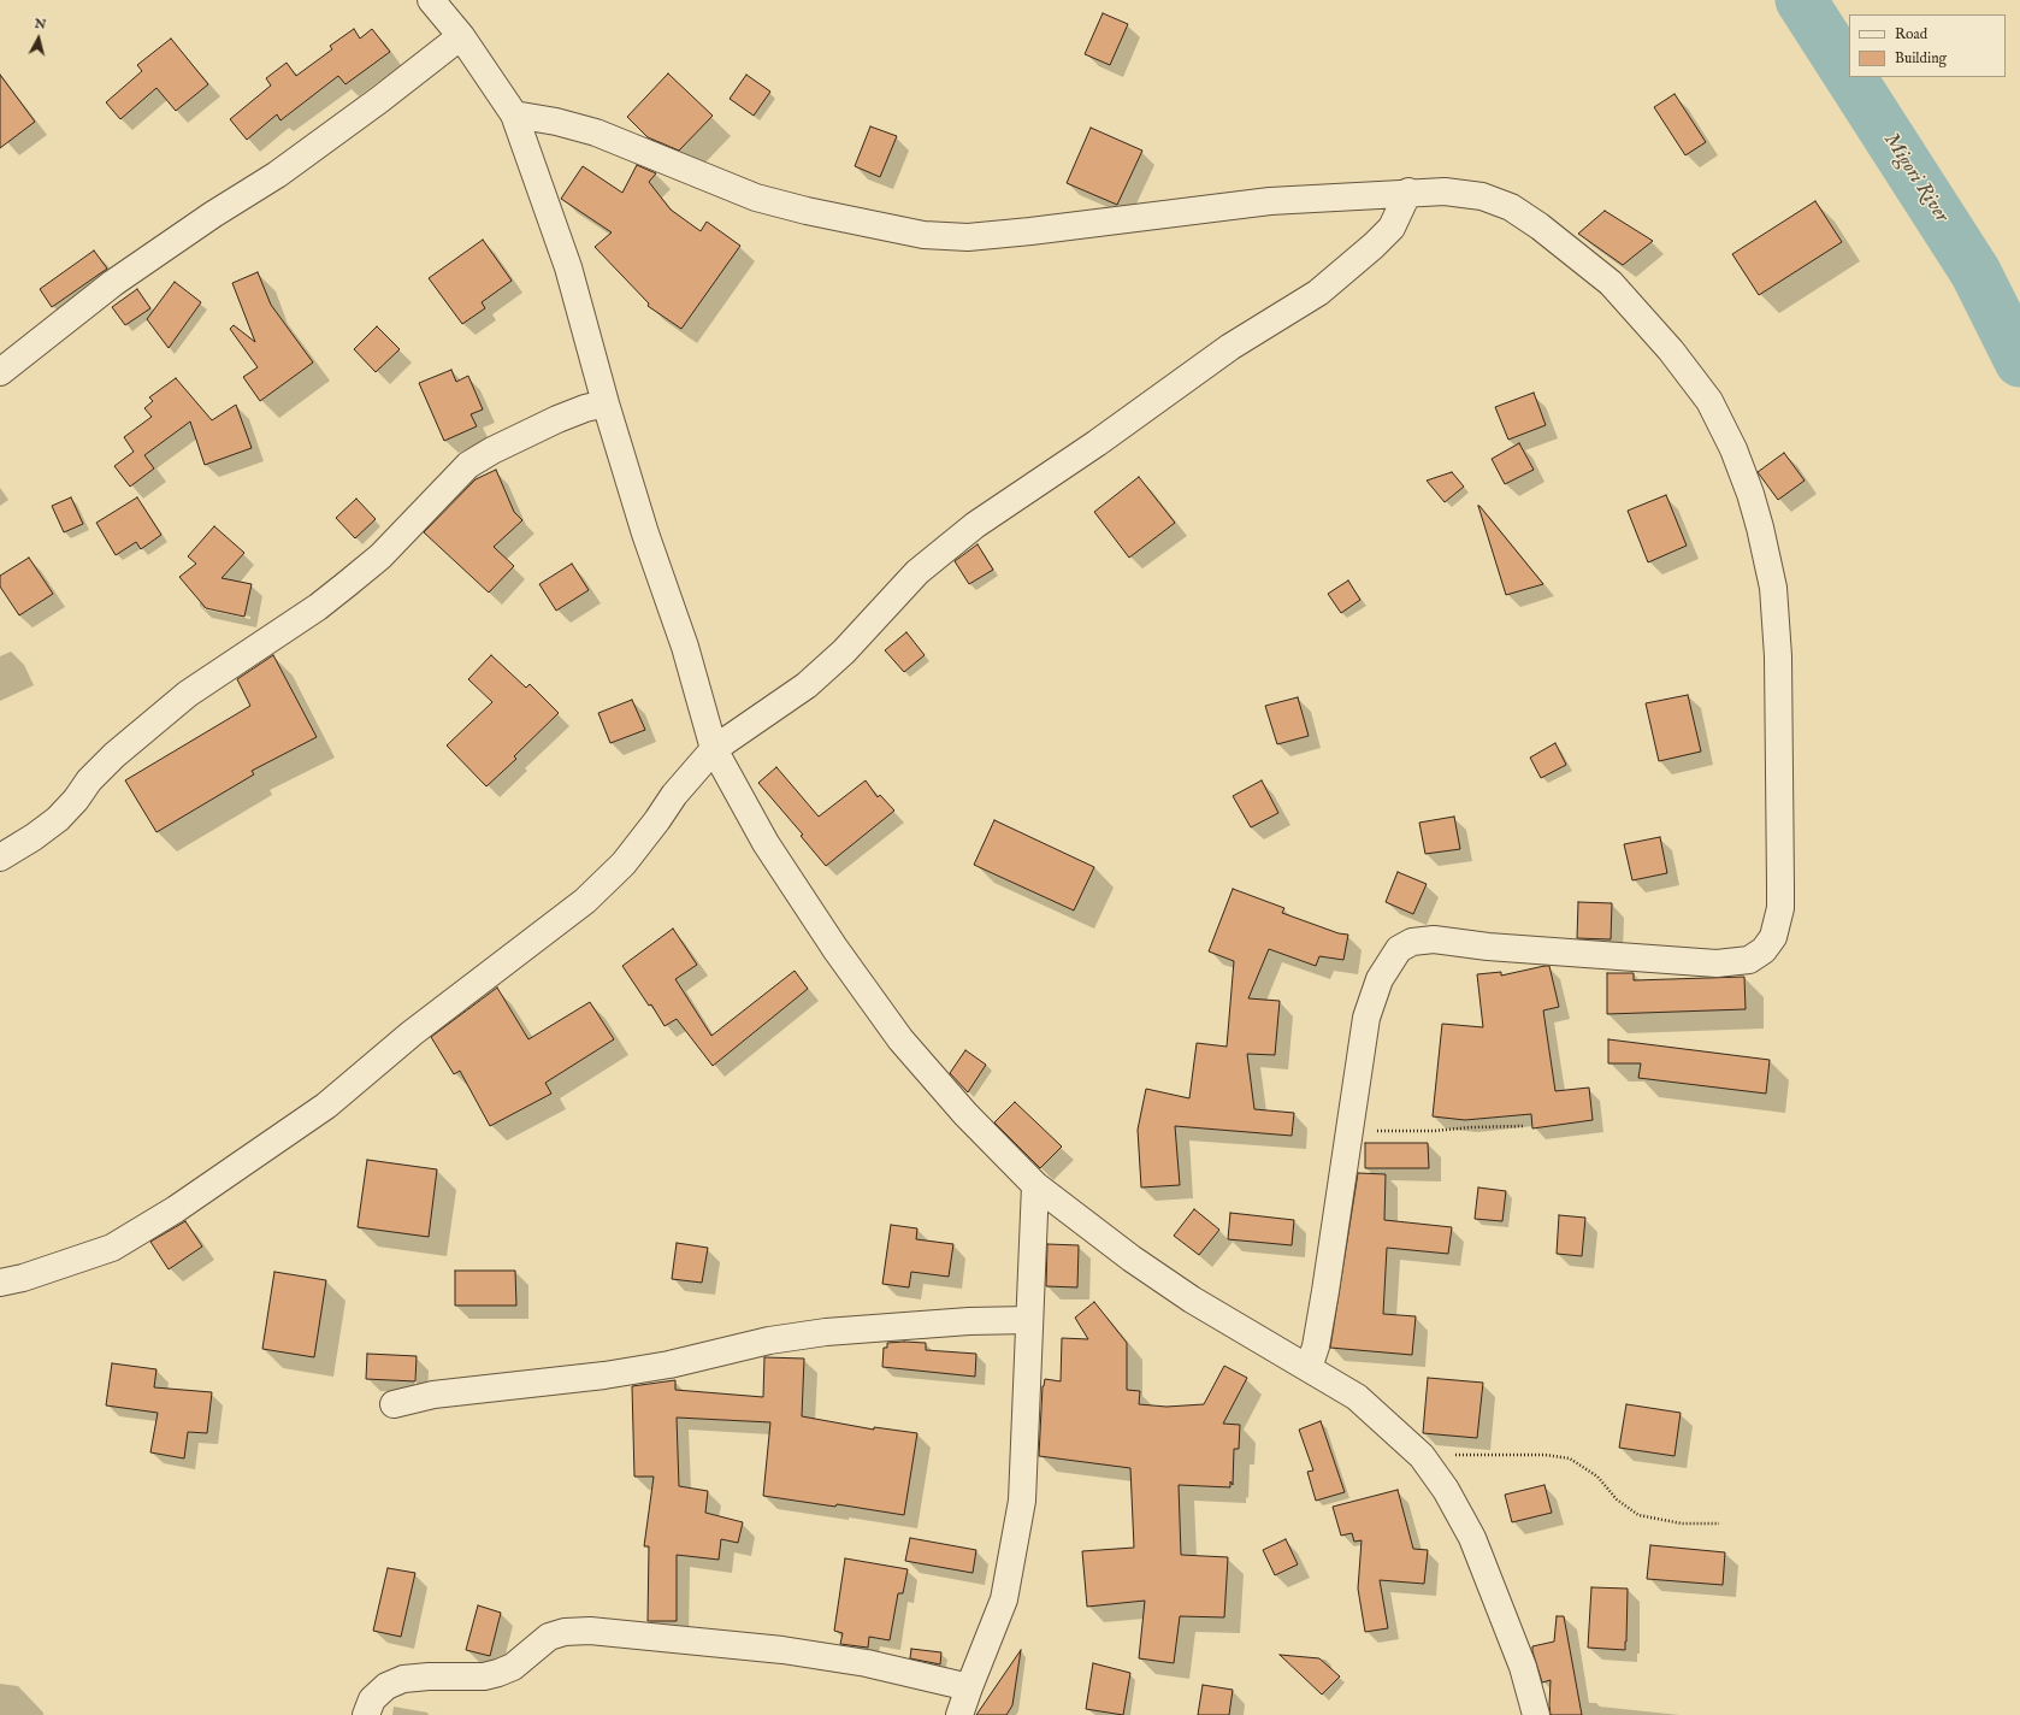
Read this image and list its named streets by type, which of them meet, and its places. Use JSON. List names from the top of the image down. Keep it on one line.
{"water":["Migori River"],"legend":["Road","Building"],"north":"top"}
